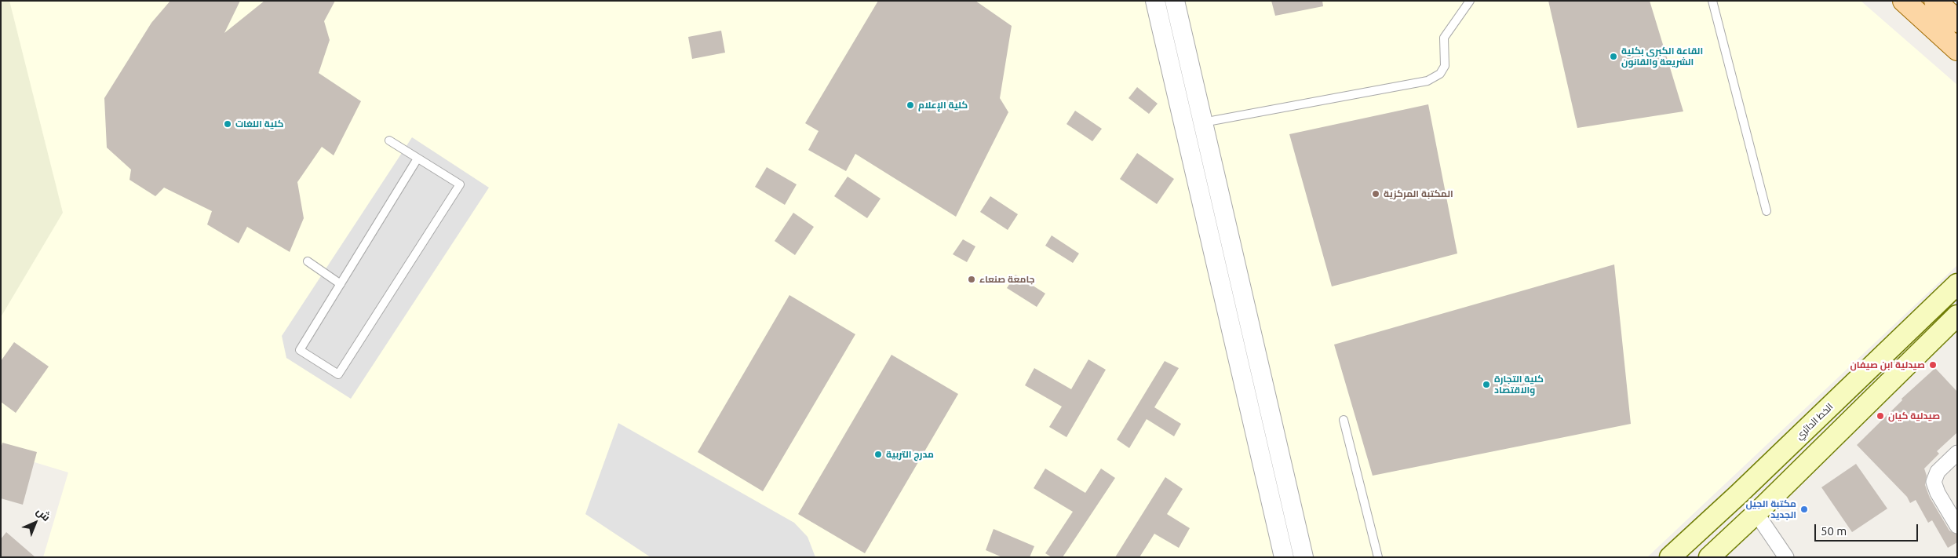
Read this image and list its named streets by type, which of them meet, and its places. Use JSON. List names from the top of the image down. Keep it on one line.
{"streets":{"main road":["الخط الدائري"]},"places":["القاعة الكبرى بكلية الشريعة والقانون","كلية الإعلام","كلية اللغات","المكتبة المركزية","جامعة صنعاء","صيدلية ابن صيفان","كلية التجارة والاقتصاد","صيدلية كيان","مدرج التربية","مكتبة الجيل الجديد"],"scale_bar":"50 m","north":"top right"}
